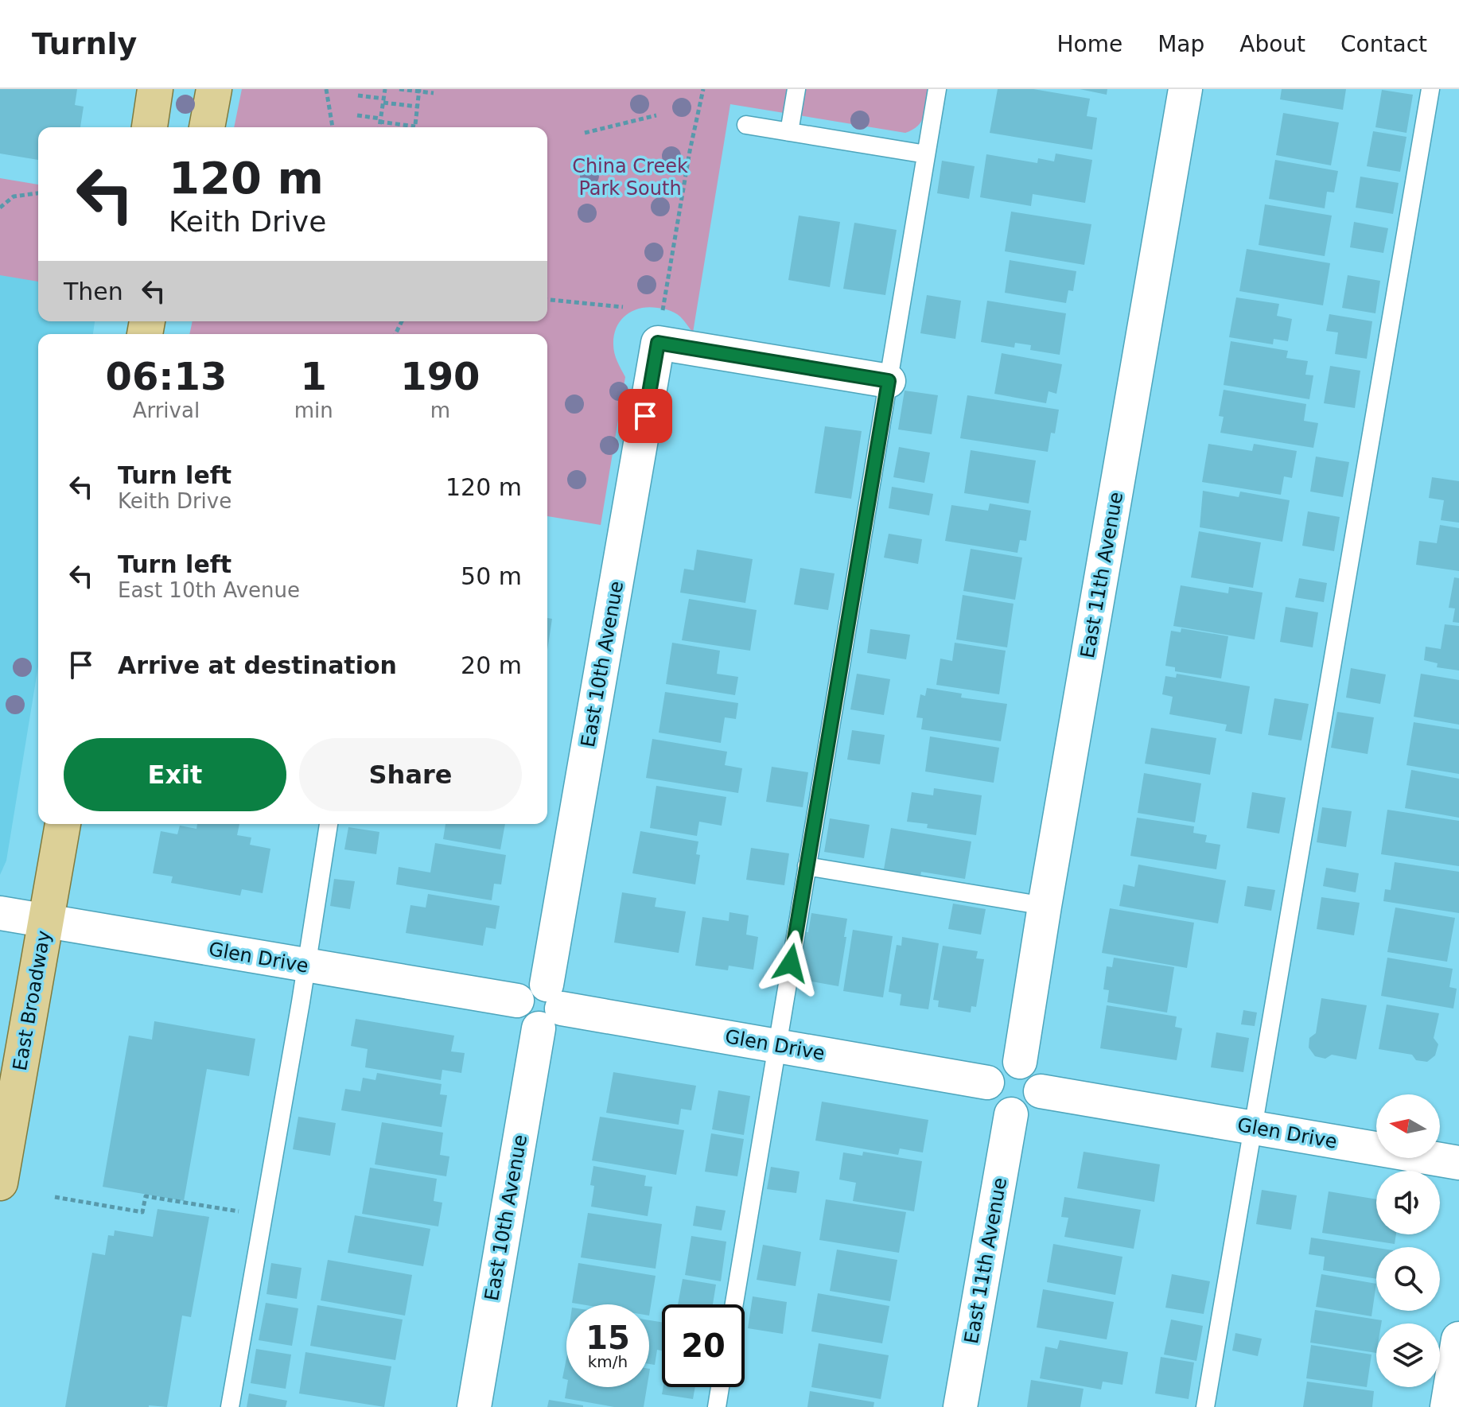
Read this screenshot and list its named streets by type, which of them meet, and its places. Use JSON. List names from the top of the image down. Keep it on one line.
{"streets":{"main road":["East Broadway"],"street":["East 11th Avenue","East 10th Avenue","Glen Drive"]},"crossings":[["East 11th Avenue","Glen Drive"],["East 10th Avenue","Glen Drive"],["Glen Drive","East Broadway"]],"parks":["China Creek Park South"],"north":"left","page":{"header":"Turnly","nav":["Home","Map","About","Contact"],"turn":["120 m","Keith Drive"],"then":"Then","eta":["06:13","Arrival","1","min","190","m"],"list":[{"name":"Turn left","note":"Keith Drive","value":"120 m"},{"name":"Turn left","note":"East 10th Avenue","value":"50 m"},{"name":"Arrive at destination","value":"20 m"}],"buttons":["Exit","Share"],"speed":"15 km/h","limit":"20"}}
